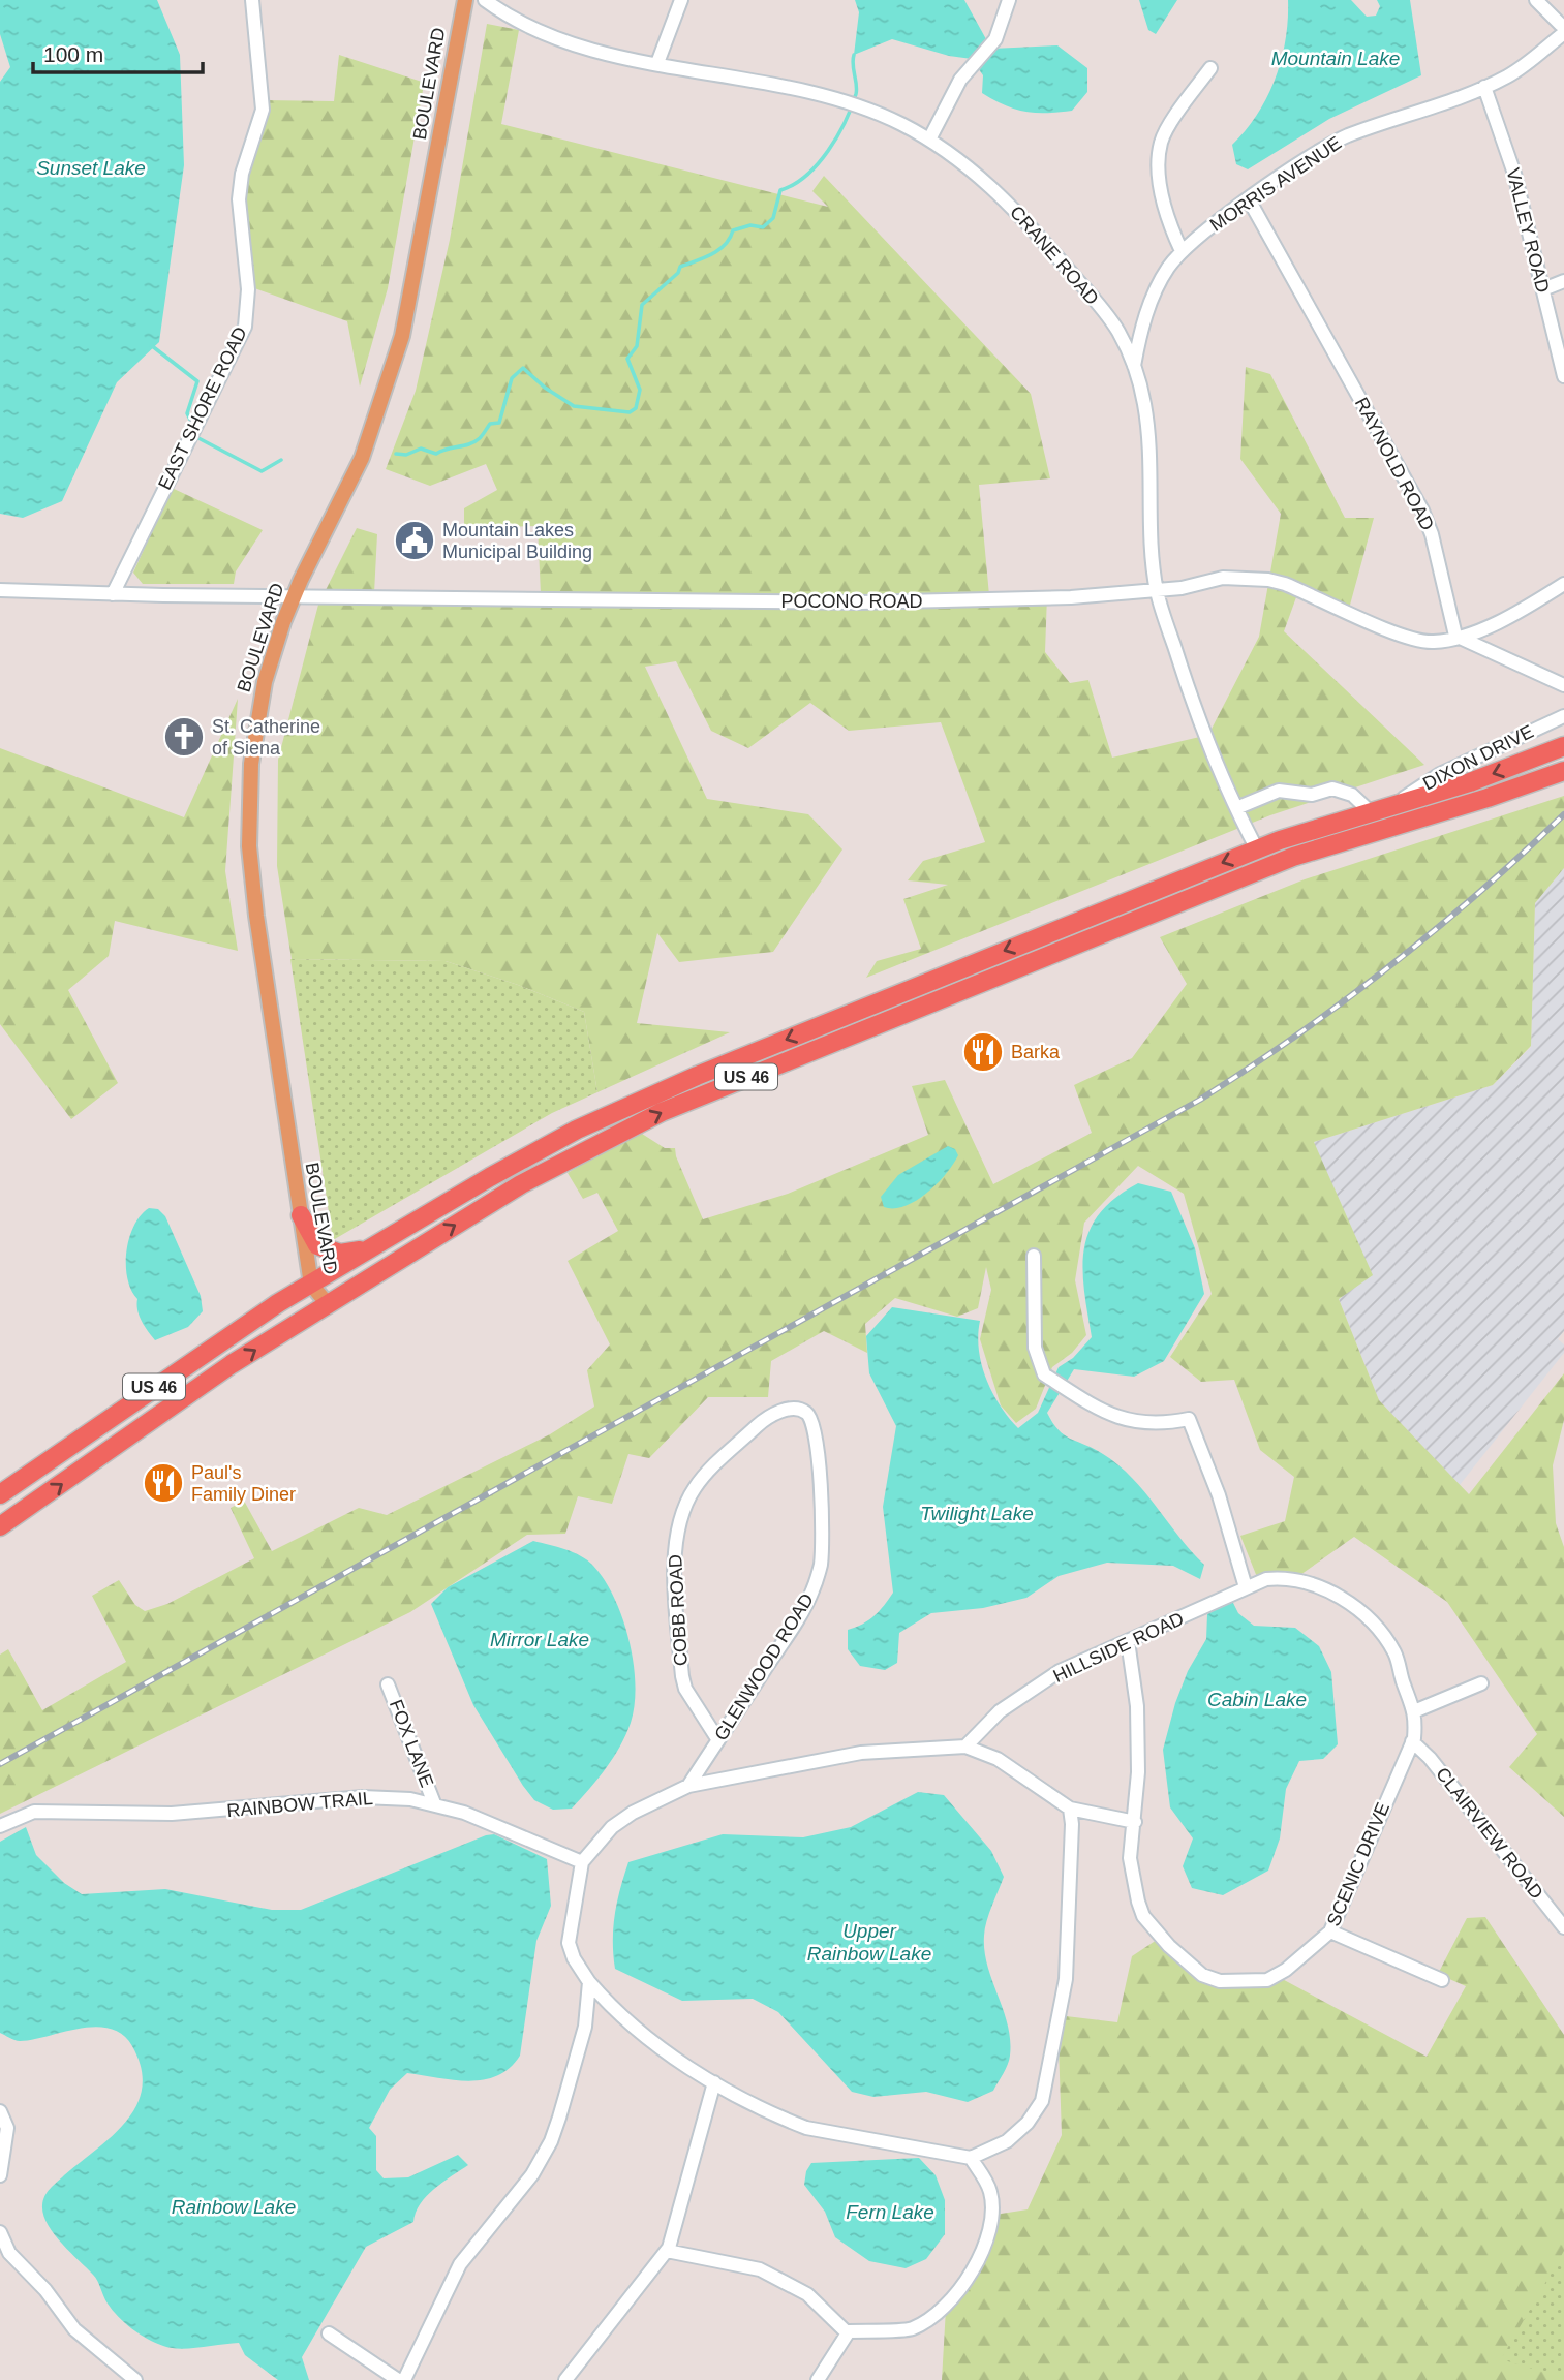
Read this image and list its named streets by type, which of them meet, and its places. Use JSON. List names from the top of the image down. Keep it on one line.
{"streets":{"highway":["US 46"],"main road":["BOULEVARD"],"street":["MORRIS AVENUE","VALLEY ROAD","CRANE ROAD","EAST SHORE ROAD","RAYNOLD ROAD","POCONO ROAD","DIXON DRIVE","COBB ROAD","HILLSIDE ROAD","GLENWOOD ROAD","FOX LANE","RAINBOW TRAIL","CLAIRVIEW ROAD","SCENIC DRIVE"]},"crossings":[["BOULEVARD","POCONO ROAD"],["BOULEVARD","US 46"],["MORRIS AVENUE","VALLEY ROAD"],["MORRIS AVENUE","CRANE ROAD"],["MORRIS AVENUE","RAYNOLD ROAD"],["CRANE ROAD","POCONO ROAD"],["CRANE ROAD","US 46"],["EAST SHORE ROAD","POCONO ROAD"],["RAYNOLD ROAD","POCONO ROAD"],["DIXON DRIVE","US 46"],["COBB ROAD","GLENWOOD ROAD"],["HILLSIDE ROAD","SCENIC DRIVE"],["FOX LANE","RAINBOW TRAIL"],["CLAIRVIEW ROAD","SCENIC DRIVE"]],"water":["Mountain Lake","Sunset Lake","Twilight Lake","Mirror Lake","Cabin Lake","Upper Rainbow Lake","Rainbow Lake","Fern Lake"],"places":{"public building":["Mountain Lakes Municipal Building"],"church":["St. Catherine of Siena"],"restaurant":["Barka","Paul's Family Diner"]},"scale_bar":"100 m"}
